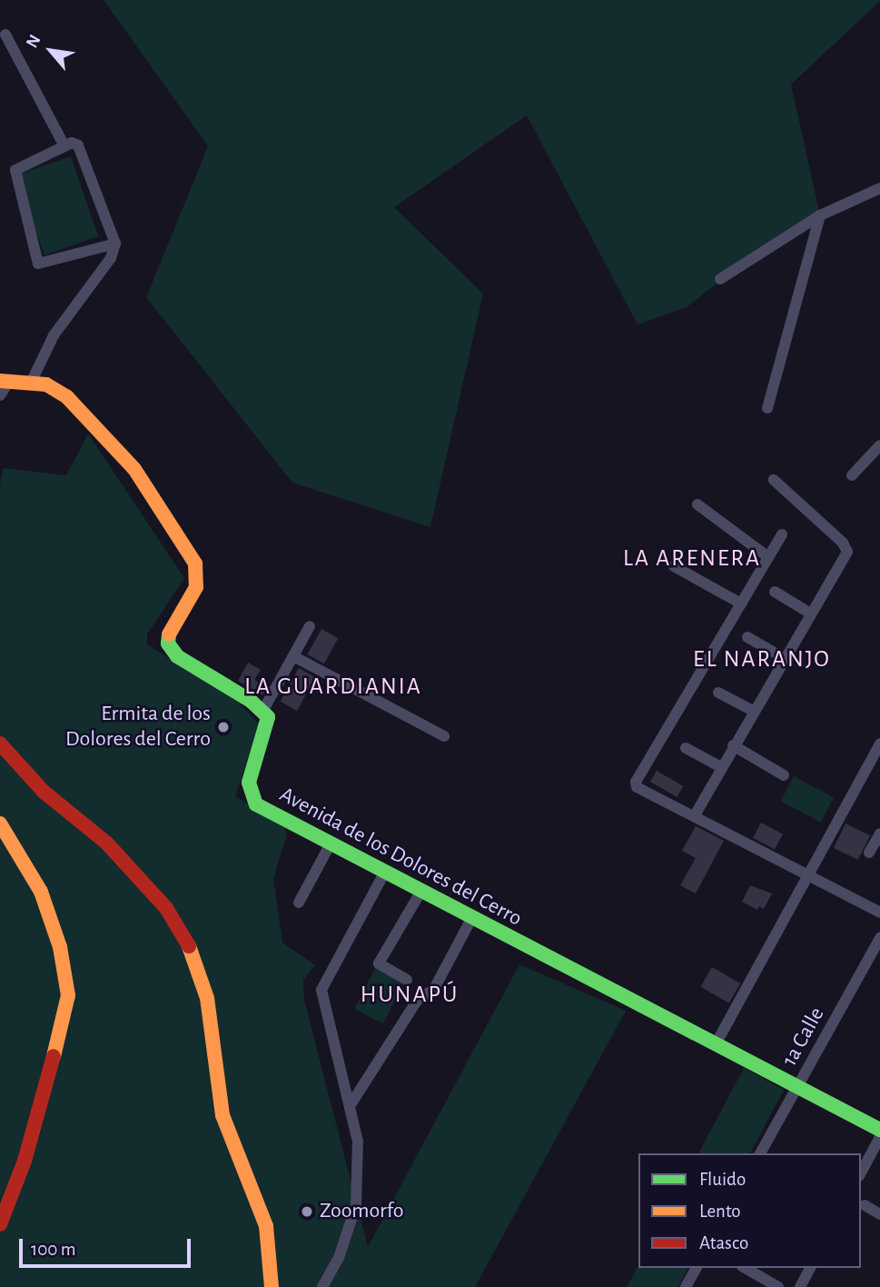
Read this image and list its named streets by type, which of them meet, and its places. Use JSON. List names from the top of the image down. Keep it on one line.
{"streets":{"street":["Avenida de los Dolores del Cerro","1a Calle"]},"crossings":[["Avenida de los Dolores del Cerro","1a Calle"]],"districts":["LA ARENERA","EL NARANJO","LA GUARDIANIA","HUNAPÚ"],"places":["Ermita de los Dolores del Cerro","Zoomorfo"],"legend":["Fluido","Lento","Atasco"],"scale_bar":"100 m","north":"top left"}
